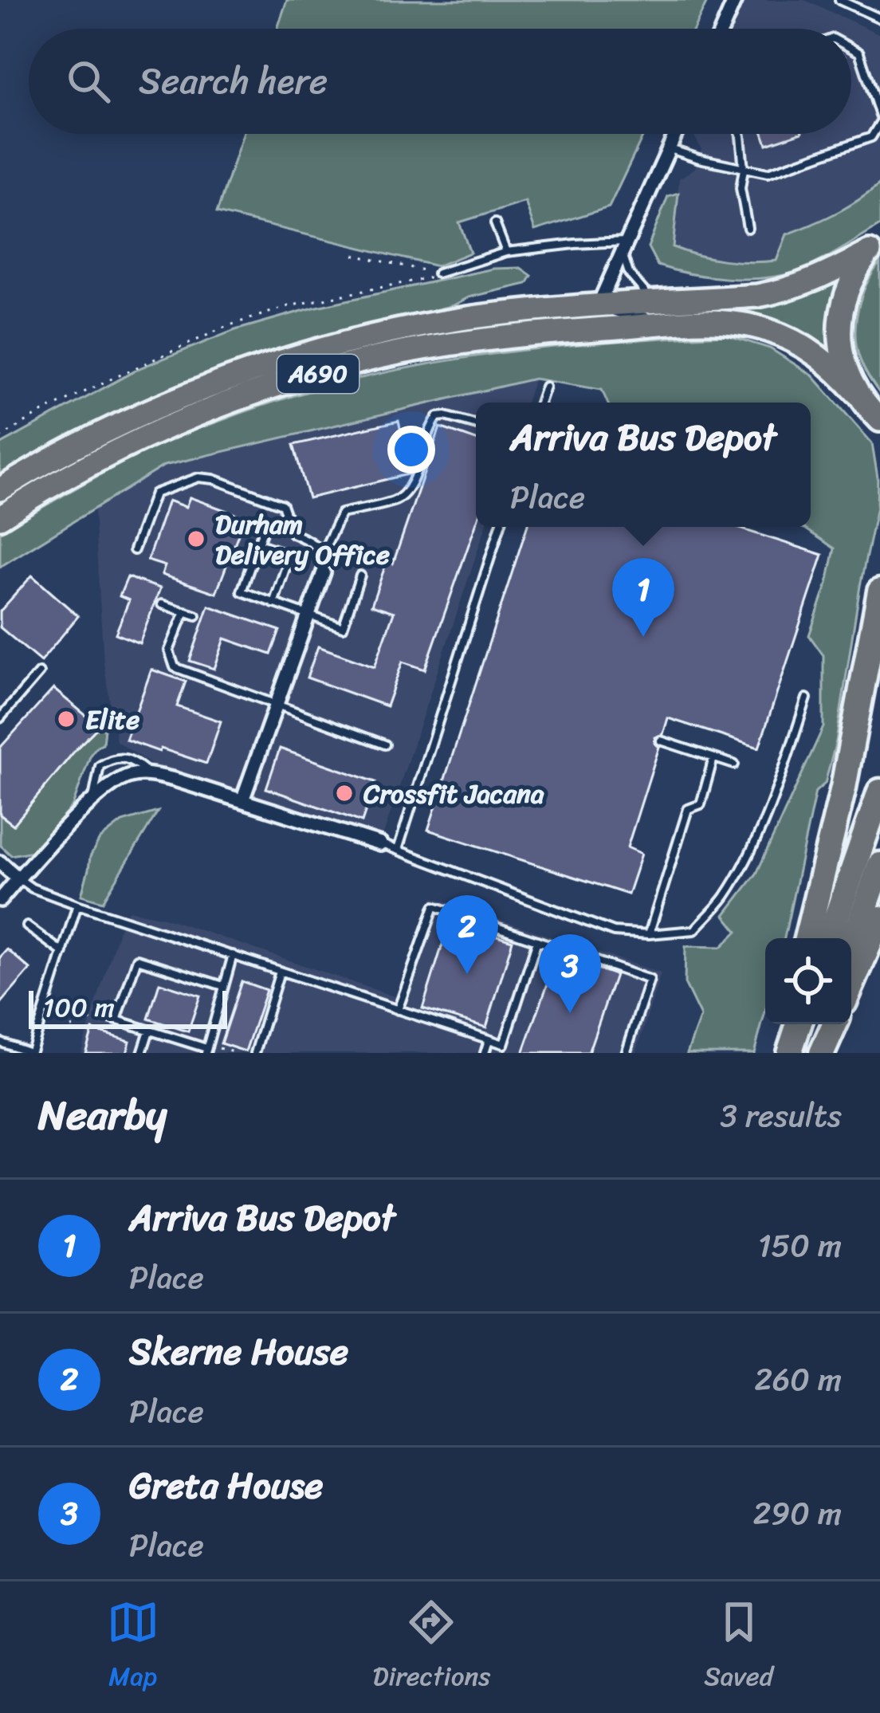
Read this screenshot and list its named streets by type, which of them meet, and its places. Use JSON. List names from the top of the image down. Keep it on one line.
{"streets":{"highway":["A690"]},"places":["Durham Delivery Office","Elite","Crossfit Jacana"],"scale_bar":"100 m","page":{"search":"Search here","popup":["Arriva Bus Depot","Place"],"pins":["1","2","3"],"scale":"100 m","heading":["Nearby","3 results"],"list":[{"mark":"1","name":"Arriva Bus Depot","note":"Place","value":"150 m"},{"mark":"2","name":"Skerne House","note":"Place","value":"260 m"},{"mark":"3","name":"Greta House","note":"Place","value":"290 m"}],"nav":["Map","Directions","Saved"]}}
